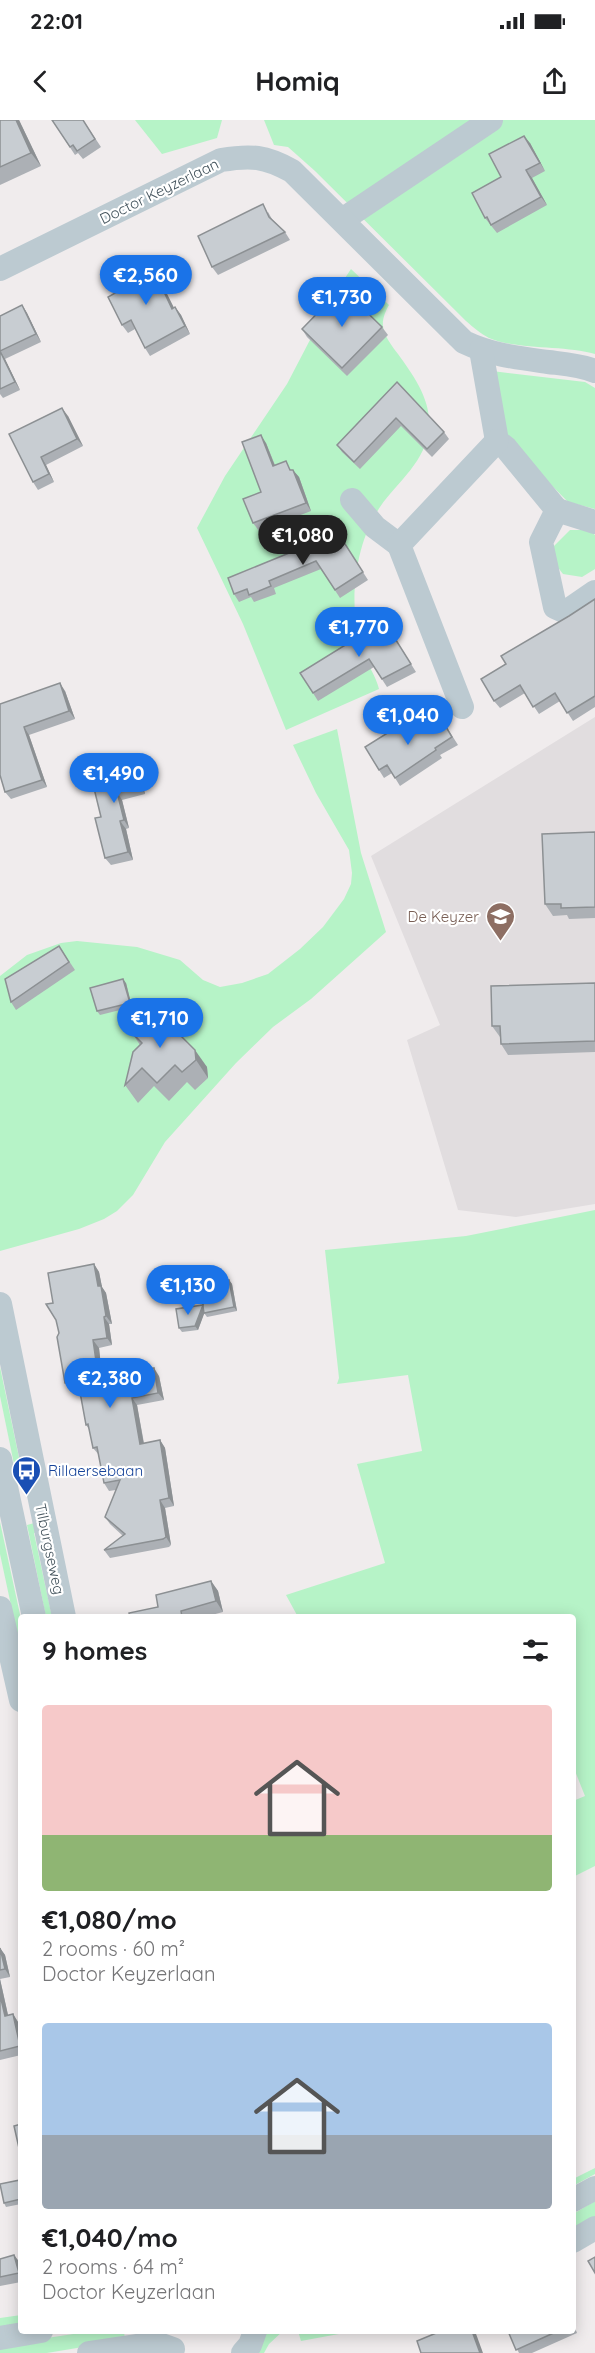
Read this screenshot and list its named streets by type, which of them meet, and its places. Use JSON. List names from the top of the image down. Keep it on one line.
{"streets":{"street":["Doctor Keyzerlaan","Tilburgseweg"]},"places":{"school or university":["De Keyzer"],"bus stop":["Rillaersebaan"]},"page":{"status":"22:01","header":"Homiq","price":["€2,560","€1,730","€1,080","€1,770","€1,040","€1,490","€1,710","€1,130","€2,380"],"heading":"9 homes","list":[{"name":"€1,080/mo","note":"2 rooms · 60 m² · Doctor Keyzerlaan"},{"name":"€1,040/mo","note":"2 rooms · 64 m² · Doctor Keyzerlaan"}]}}
